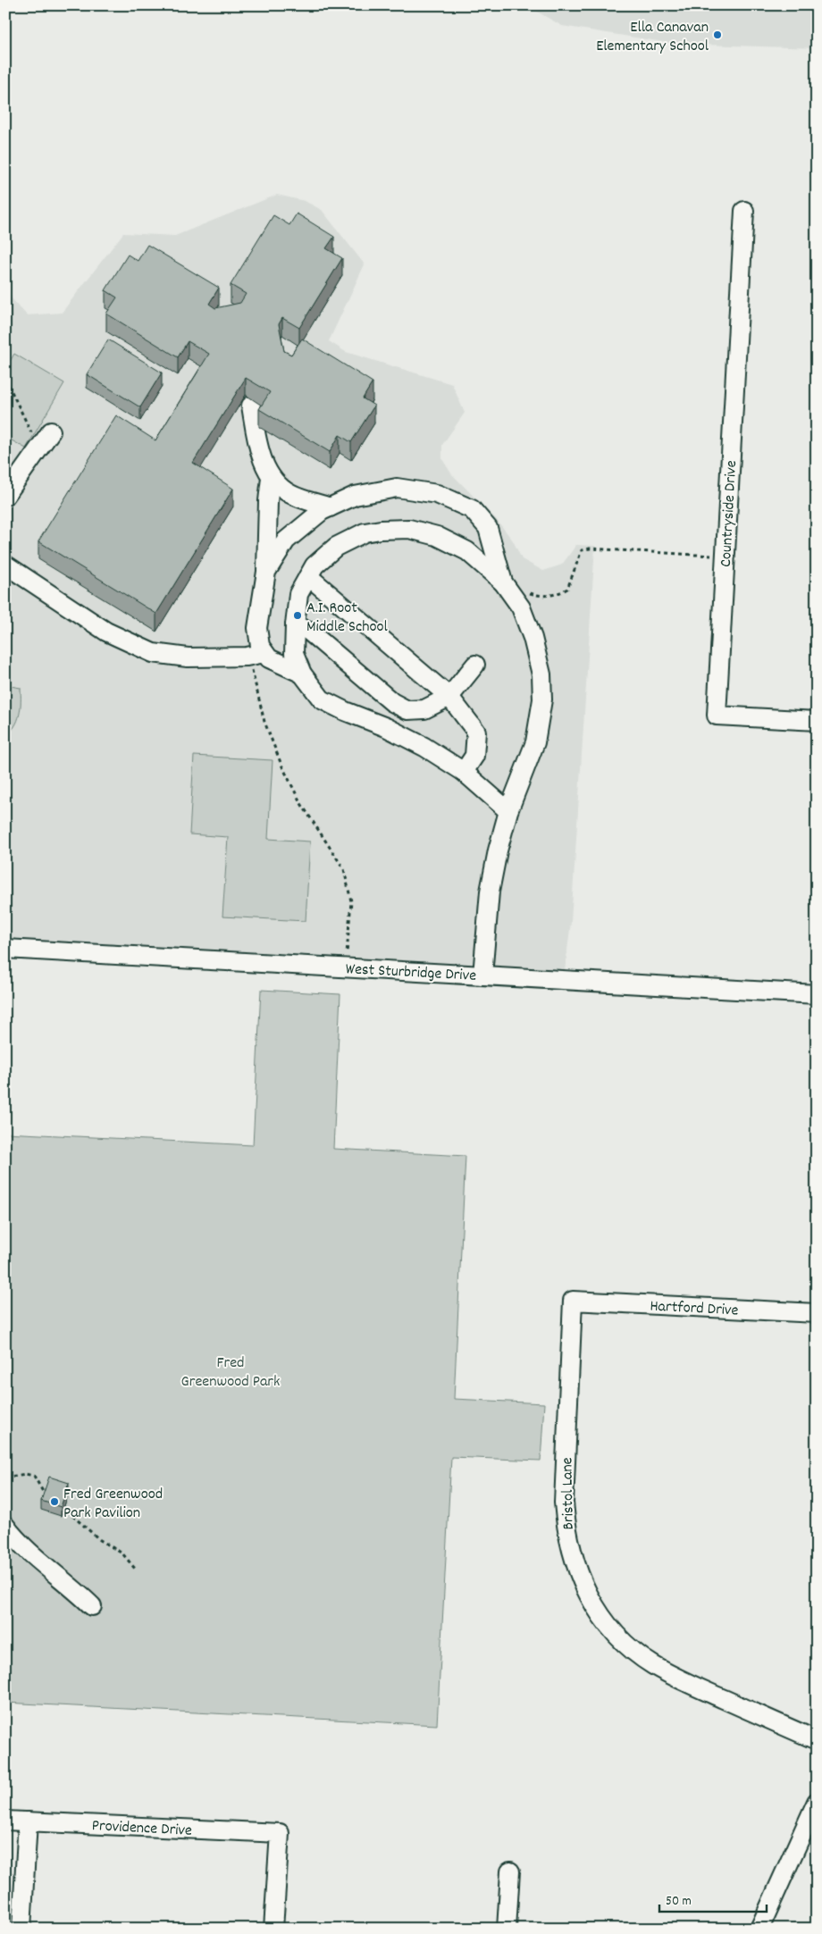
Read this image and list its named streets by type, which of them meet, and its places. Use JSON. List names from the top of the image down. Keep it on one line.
{"streets":{"street":["Countryside Drive","West Sturbridge Drive","Hartford Drive","Bristol Lane","Providence Drive"]},"crossings":[["Hartford Drive","Bristol Lane"]],"parks":["Fred Greenwood Park"],"places":["Ella Canavan Elementary School","A.I. Root Middle School","Fred Greenwood Park Pavilion"],"scale_bar":"50 m"}
